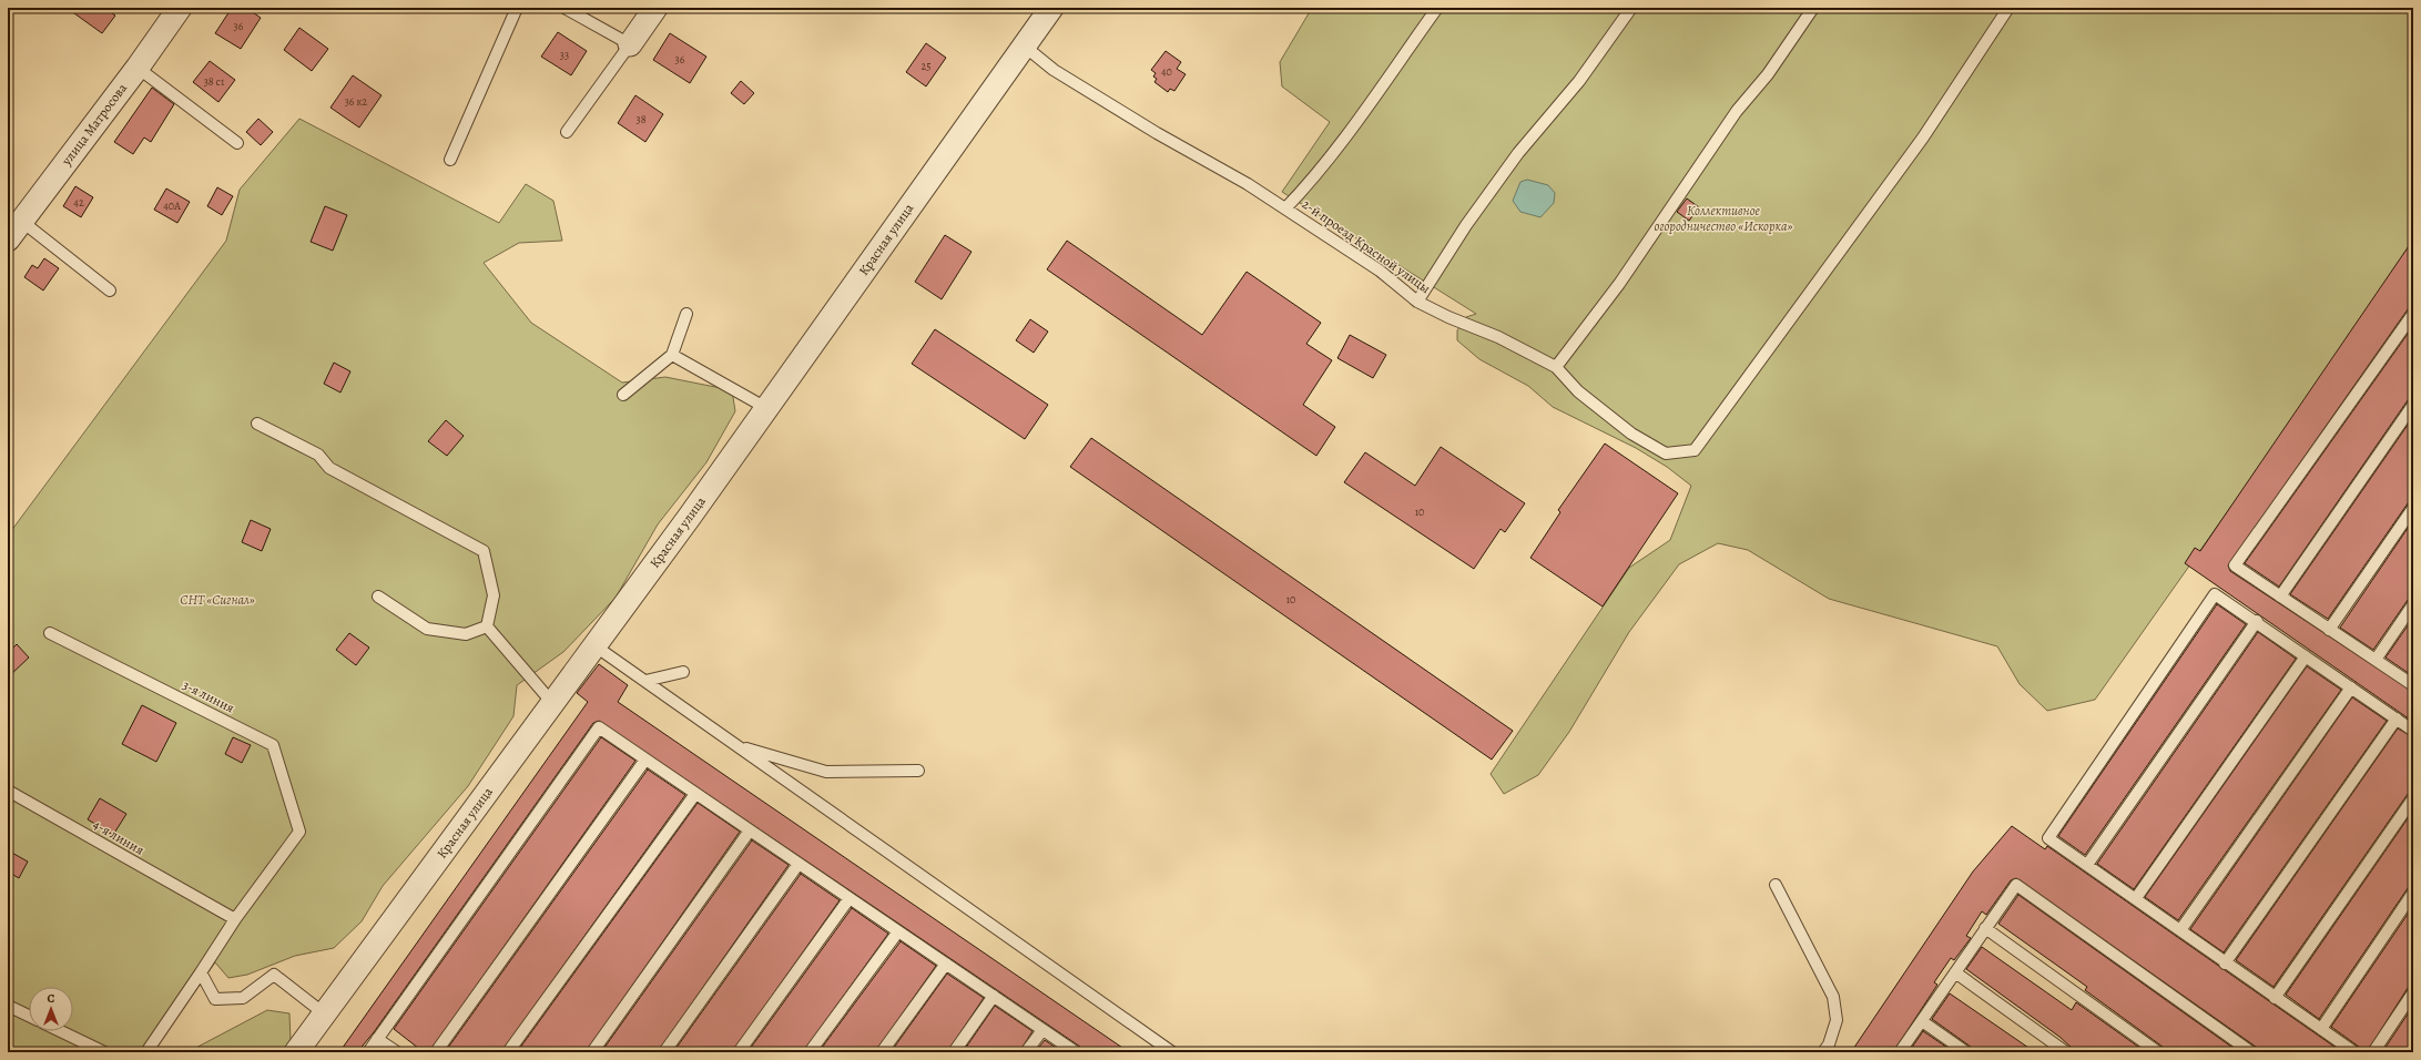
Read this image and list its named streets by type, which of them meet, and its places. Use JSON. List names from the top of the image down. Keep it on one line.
{"streets":{"street":["улица Матросова","Красная улица"],"lane":["2-й проезд Красной улицы","3-я линия","4-я линия"]},"crossings":[["Красная улица","2-й проезд Красной улицы"],["3-я линия","4-я линия"]],"parks":["Коллективное огородничество «Искорка»","СНТ «Сигнал»"],"house_numbers":["36","33","36","25","40","38 с1","36 к2","38","42","40А","10","10"],"north":"top"}
